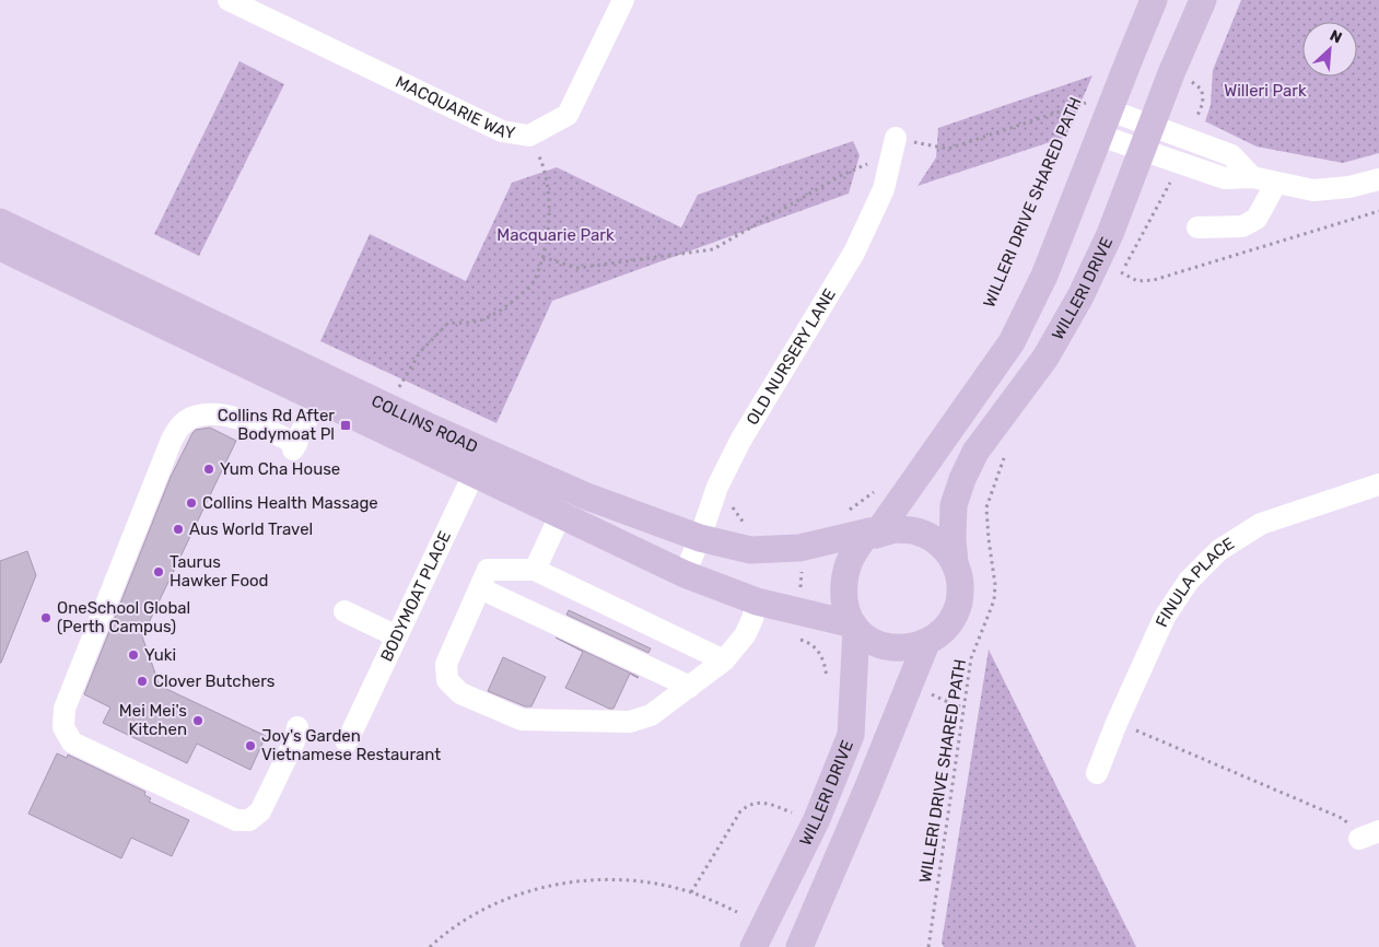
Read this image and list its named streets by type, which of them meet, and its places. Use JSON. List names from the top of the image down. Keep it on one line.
{"streets":{"main road":["WILLERI DRIVE","COLLINS ROAD"],"street":["MACQUARIE WAY","OLD NURSERY LANE","FINULA PLACE","BODYMOAT PLACE"],"path":["WILLERI DRIVE SHARED PATH"]},"crossings":[["WILLERI DRIVE","COLLINS ROAD"],["OLD NURSERY LANE","COLLINS ROAD"],["COLLINS ROAD","BODYMOAT PLACE"]],"parks":["Willeri Park","Macquarie Park"],"places":{"transit":["Collins Rd After Bodymoat Pl"],"other":["Yum Cha House","Collins Health Massage","Aus World Travel","Taurus Hawker Food","OneSchool Global (Perth Campus)","Yuki","Clover Butchers","Mei Mei's Kitchen","Joy's Garden Vietnamese Restaurant"]},"north":"top right"}
